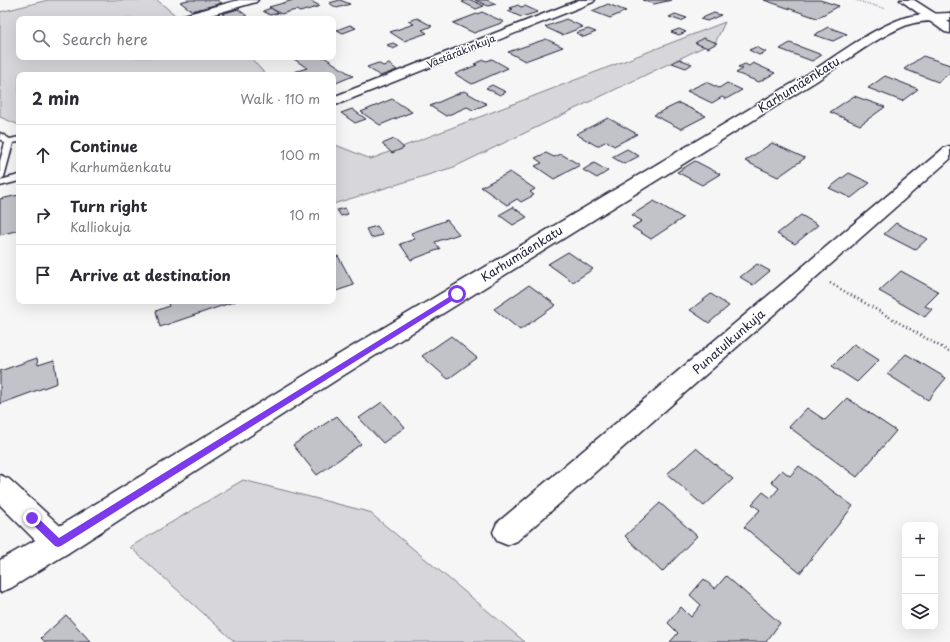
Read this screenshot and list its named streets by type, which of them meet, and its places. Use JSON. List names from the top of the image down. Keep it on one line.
{"streets":{"street":["Västäräkinkuja","Karhumäenkatu","Punatulkunkuja"]},"page":{"search":"Search here","heading":["2 min","Walk · 110 m"],"list":[["Continue","Karhumäenkatu","100 m"],["Turn right","Kalliokuja","10 m"],"Arrive at destination"],"map_buttons":["+","−"]}}
